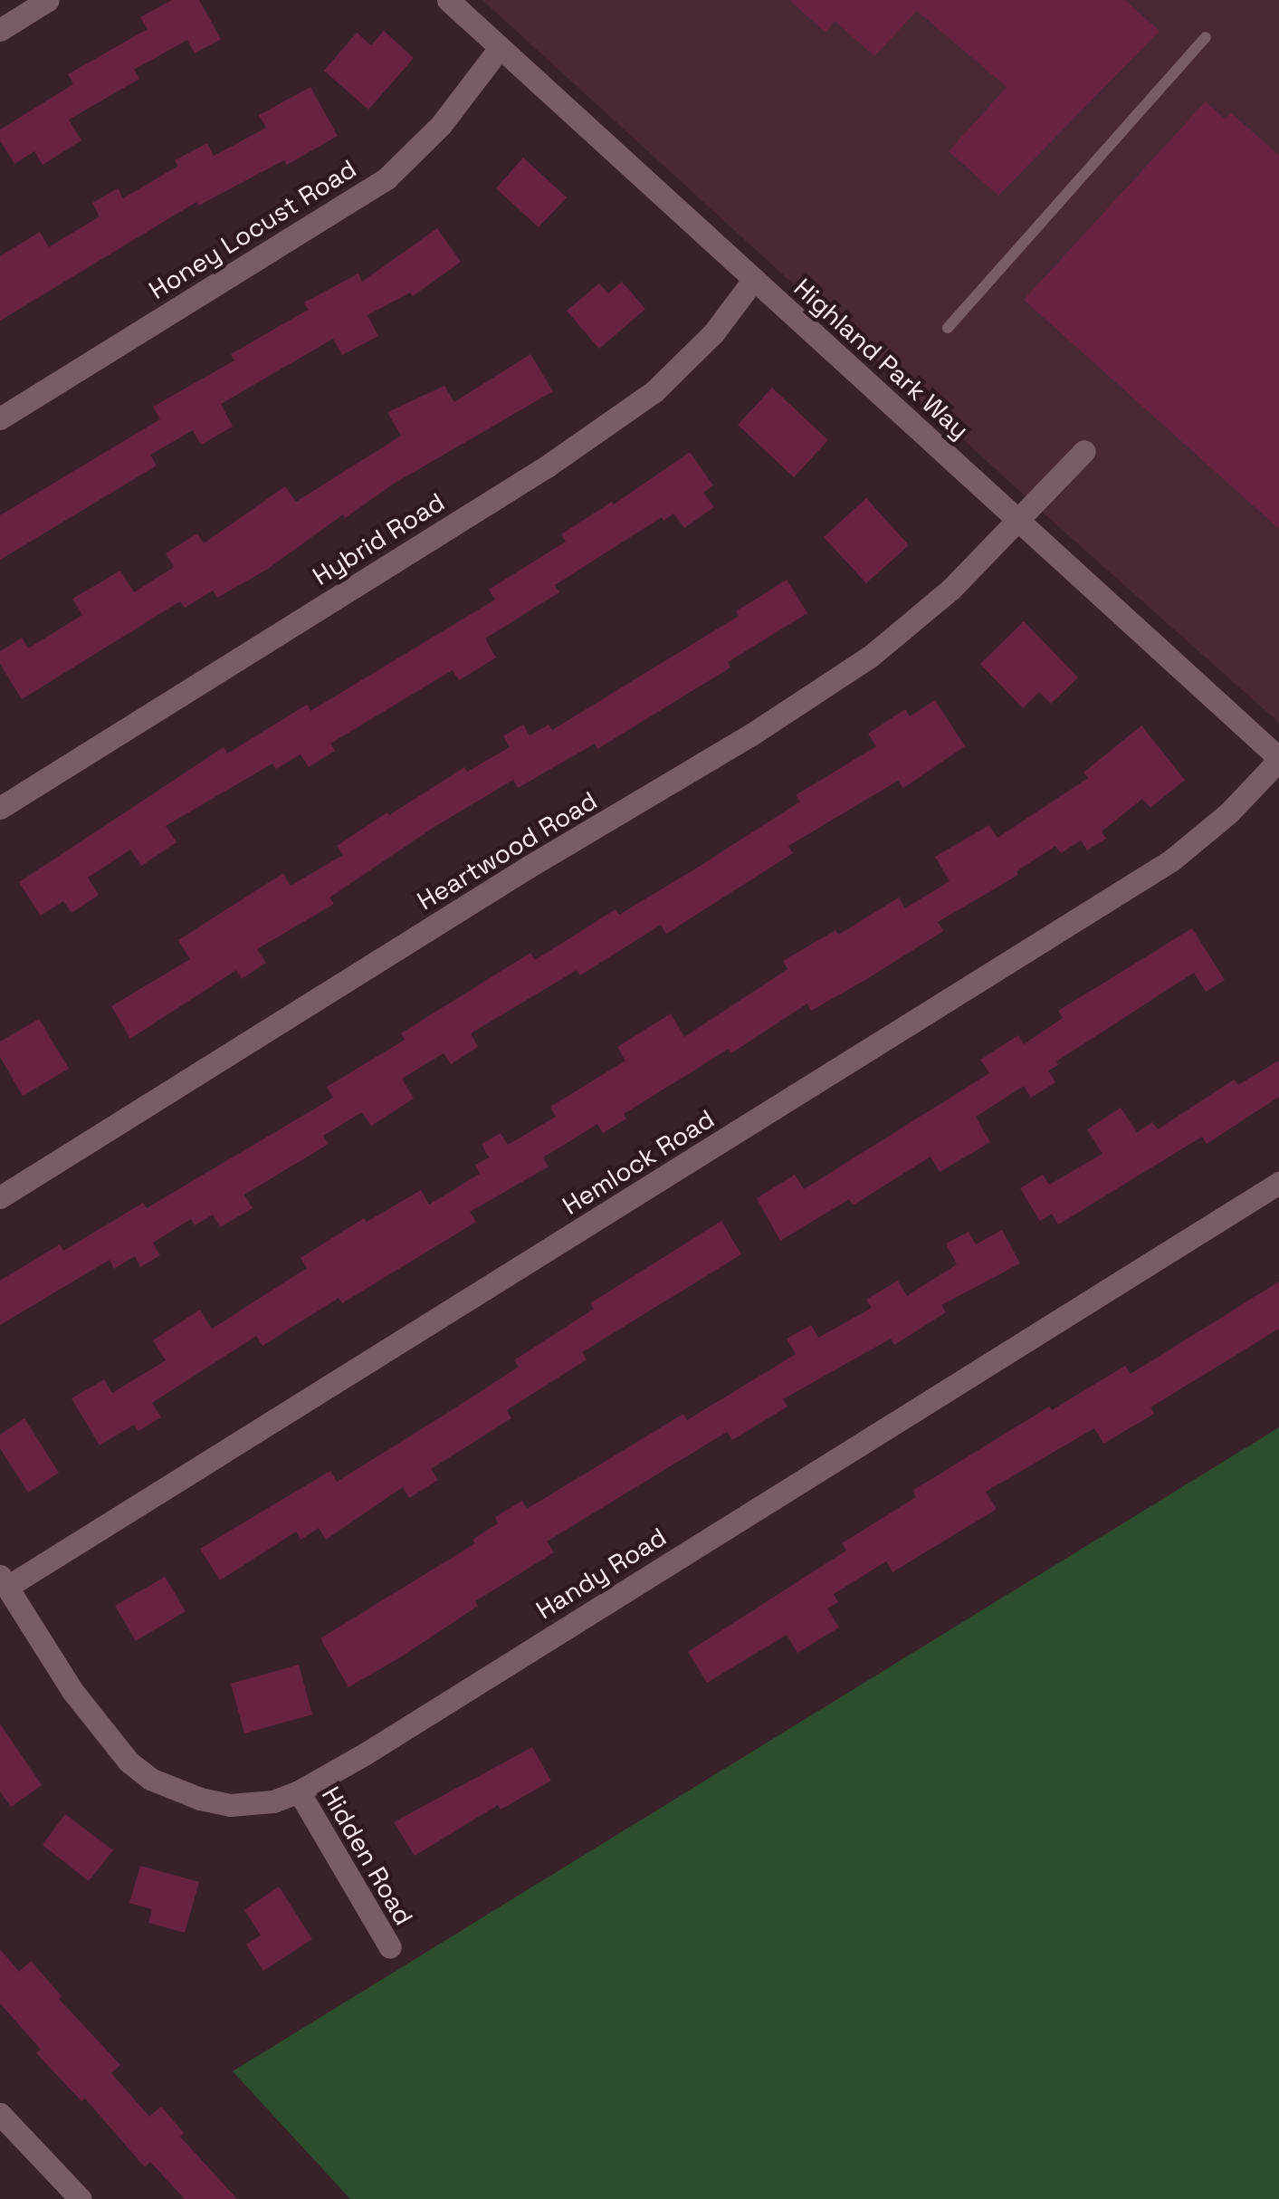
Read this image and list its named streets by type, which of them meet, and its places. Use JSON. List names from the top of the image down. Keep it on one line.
{"streets":{"street":["Honey Locust Road","Highland Park Way","Hybrid Road","Heartwood Road","Hemlock Road","Handy Road","Hidden Road"]},"crossings":[["Honey Locust Road","Highland Park Way"],["Highland Park Way","Hybrid Road"],["Highland Park Way","Heartwood Road"],["Highland Park Way","Hemlock Road"],["Hemlock Road","Handy Road"],["Handy Road","Hidden Road"]]}
